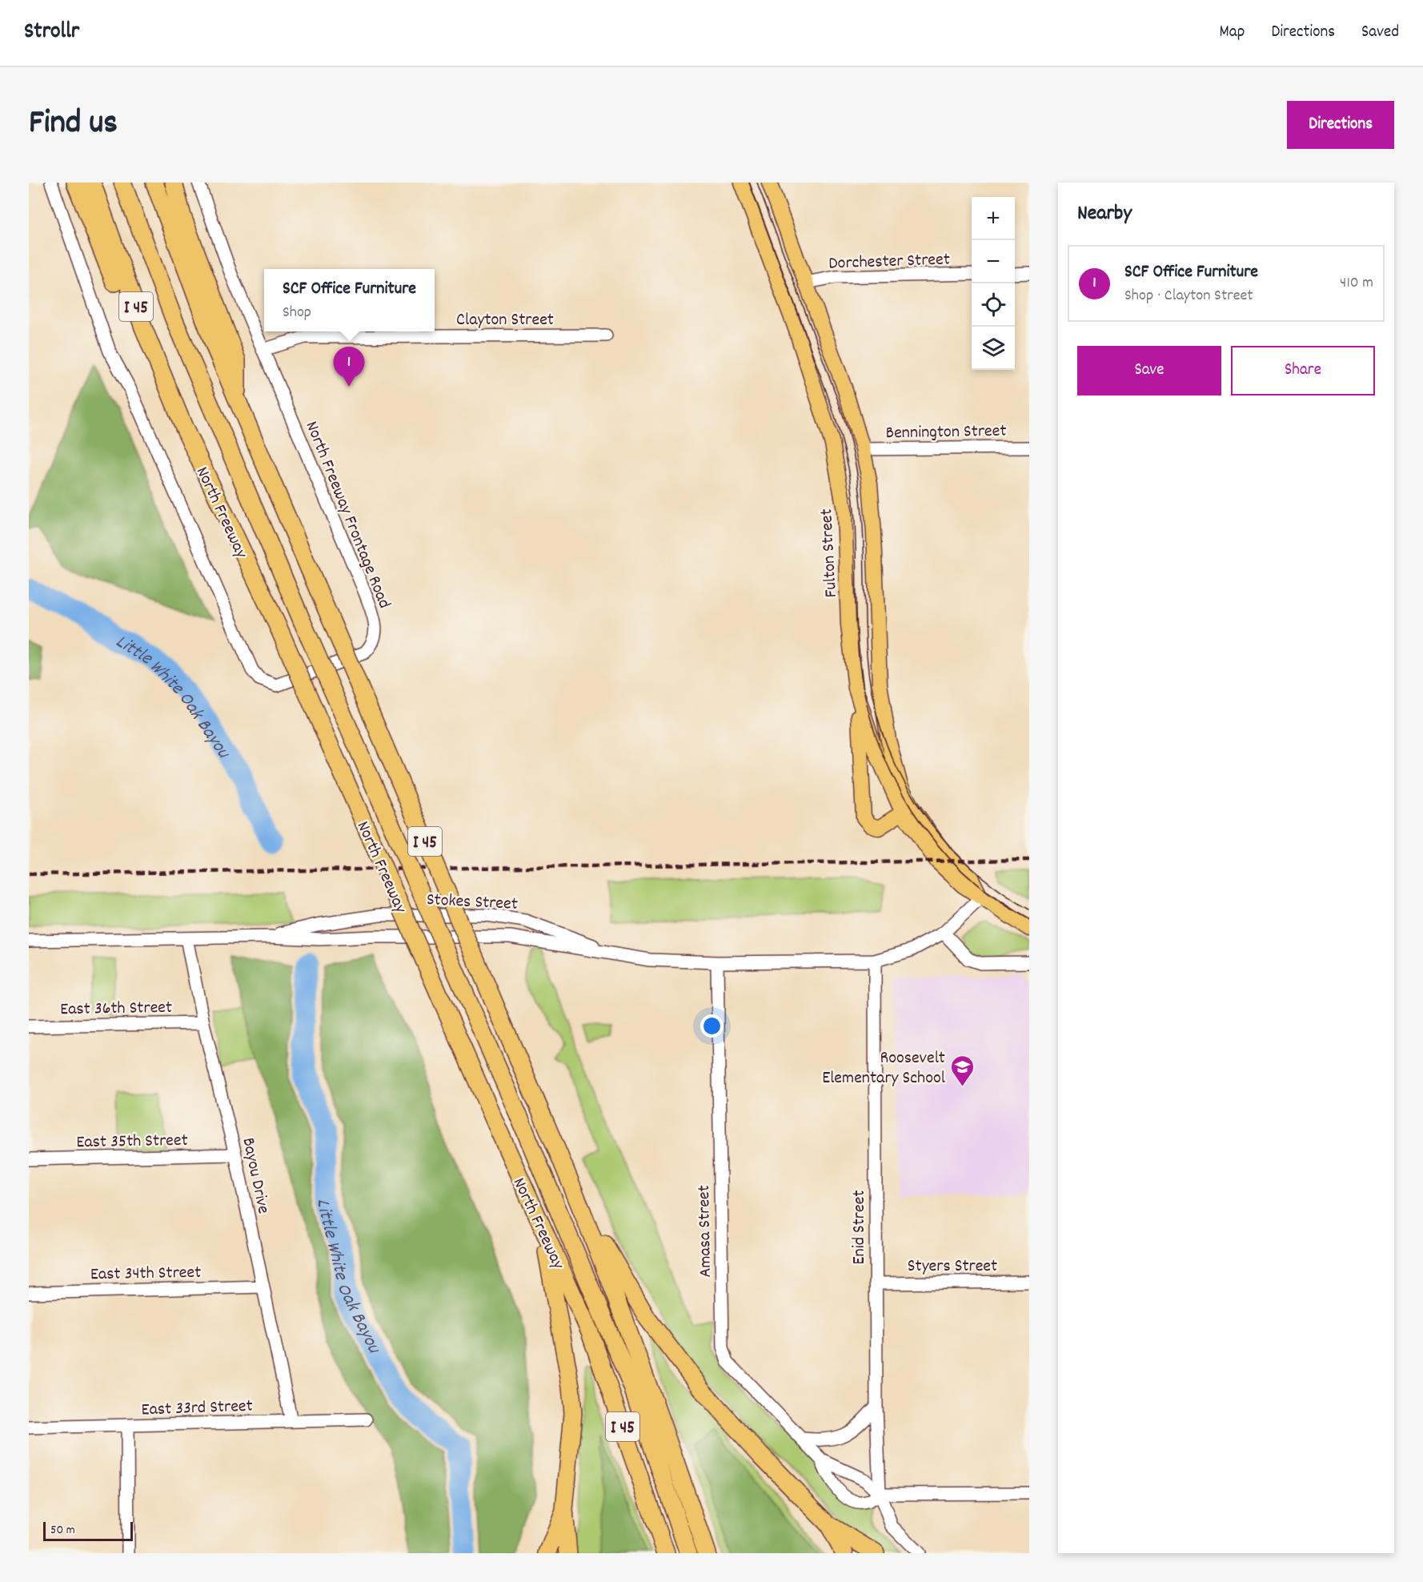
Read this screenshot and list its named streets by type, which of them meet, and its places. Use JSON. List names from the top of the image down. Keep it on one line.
{"streets":{"highway":["I 45","North Freeway"],"main road":["Fulton Street"],"street":["Dorchester Street","Clayton Street","Bennington Street","North Freeway Frontage Road","Stokes Street","East 36th Street","East 35th Street","Bayou Drive","Enid Street","Amasa Street","Styers Street","East 34th Street","East 33rd Street"]},"crossings":[["Dorchester Street","Fulton Street"],["Clayton Street","North Freeway Frontage Road"],["Bennington Street","Fulton Street"],["Fulton Street","Stokes Street"],["Stokes Street","Bayou Drive"],["Stokes Street","Enid Street"],["Stokes Street","Amasa Street"],["East 36th Street","Bayou Drive"],["East 35th Street","Bayou Drive"],["Bayou Drive","East 34th Street"],["Bayou Drive","East 33rd Street"],["Enid Street","Amasa Street"],["Enid Street","Styers Street"]],"water":["Little White Oak Bayou"],"places":{"school or university":["Roosevelt Elementary School"]},"scale_bar":"50 m","page":{"header":"Strollr","nav":["Map","Directions","Saved"],"title":"Find us","buttons":["Directions",["Save","Share"]],"heading":"Nearby","map_buttons":["+","−"],"list":[{"mark":"1","name":"SCF Office Furniture","note":"Shop · Clayton Street","value":"410 m"}],"popup":["SCF Office Furniture","Shop"],"pins":"1","scale":"50 m"}}
